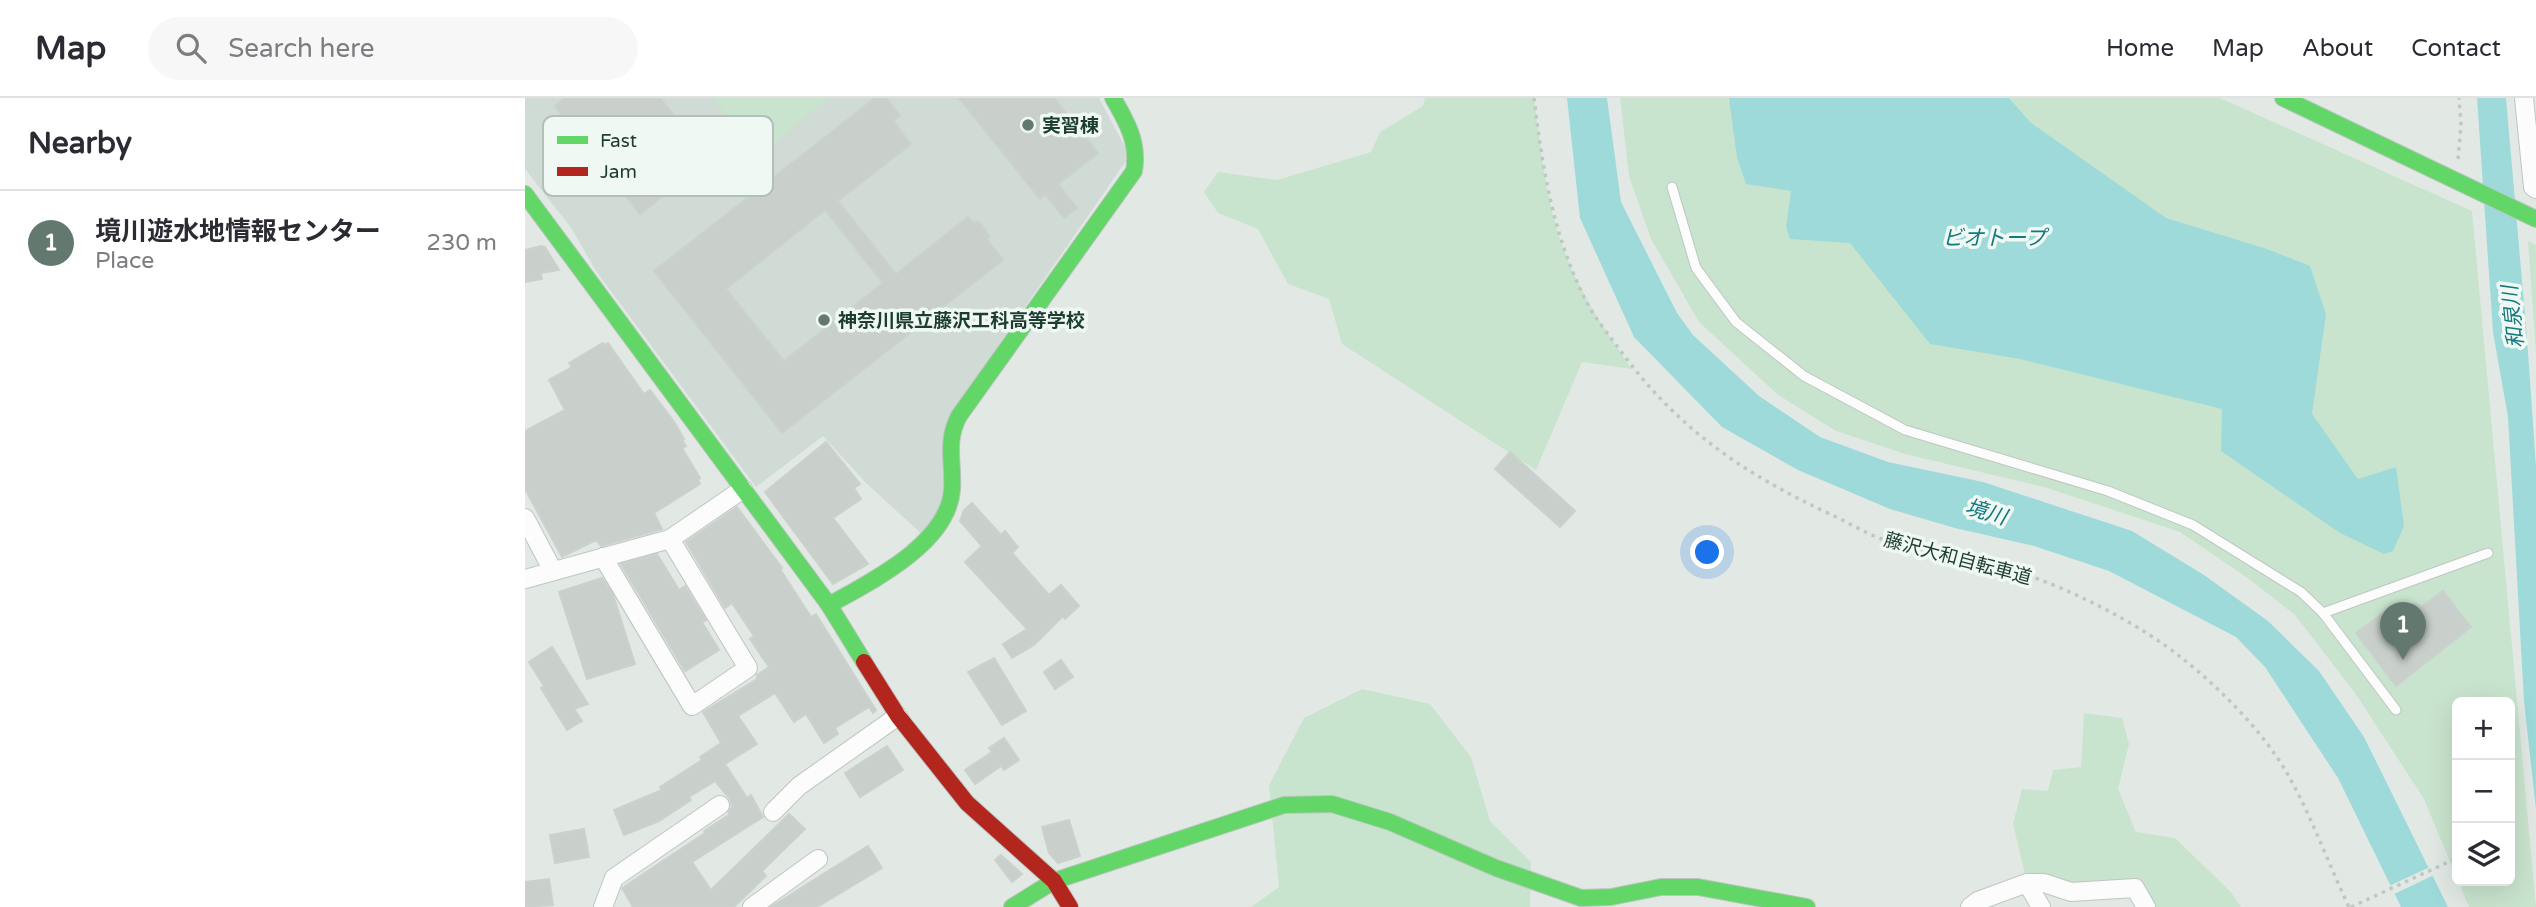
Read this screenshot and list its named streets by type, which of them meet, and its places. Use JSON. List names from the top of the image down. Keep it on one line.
{"streets":{"path":["藤沢大和自転車道"]},"water":["ビオトープ","和泉川","境川"],"places":["実習棟","神奈川県立藤沢工科高等学校"],"legend":["Fast","Jam"],"page":{"header":"Map","search":"Search here","nav":["Home","Map","About","Contact"],"heading":"Nearby","list":[{"mark":"1","name":"境川遊水地情報センター","note":"Place","value":"230 m"}],"pins":"1","map_buttons":["+","−"]}}
